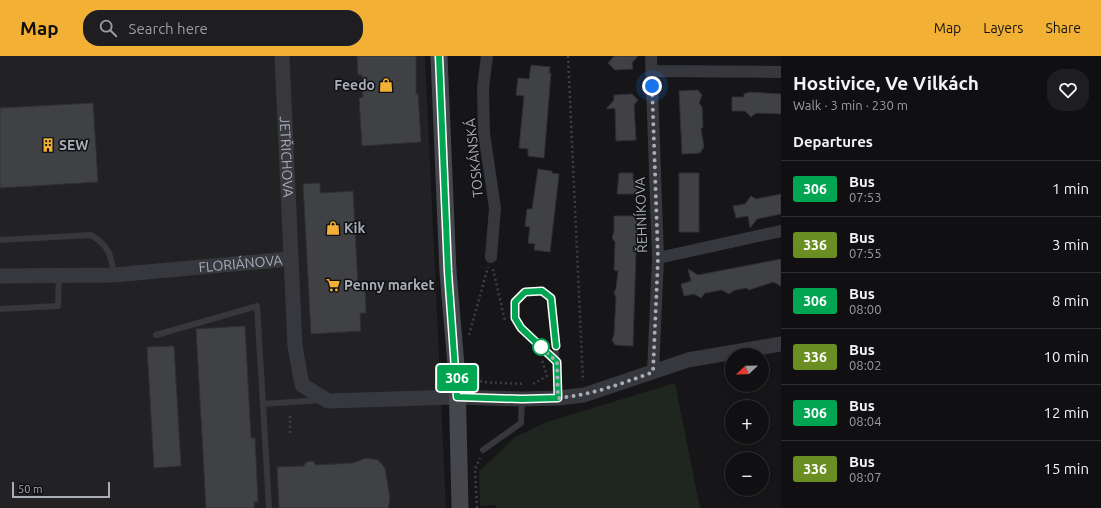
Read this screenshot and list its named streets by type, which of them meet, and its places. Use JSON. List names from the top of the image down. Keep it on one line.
{"streets":{"street":["JETŘICHOVA","TOSKÁNSKÁ","ŘEHNÍKOVA","FLORIÁNOVA"]},"crossings":[["JETŘICHOVA","FLORIÁNOVA"]],"places":{"shop":["Feedo","Kik"],"building":["SEW"],"supermarket":["Penny market"]},"lines":["bus line 306"],"scale_bar":"50 m","north":"left","page":{"header":"Map","search":"Search here","nav":["Map","Layers","Share"],"on_map":"306","heading":[["Hostivice, Ve Vilkách","Walk · 3 min · 230 m"],"Departures"],"list":[{"mark":"306","name":"Bus","note":"07:53","value":"1 min"},{"mark":"336","name":"Bus","note":"07:55","value":"3 min"},{"mark":"306","name":"Bus","note":"08:00","value":"8 min"},{"mark":"336","name":"Bus","note":"08:02","value":"10 min"},{"mark":"306","name":"Bus","note":"08:04","value":"12 min"},{"mark":"336","name":"Bus","note":"08:07","value":"15 min"}],"map_buttons":["+","−"],"scale":"50 m"}}
